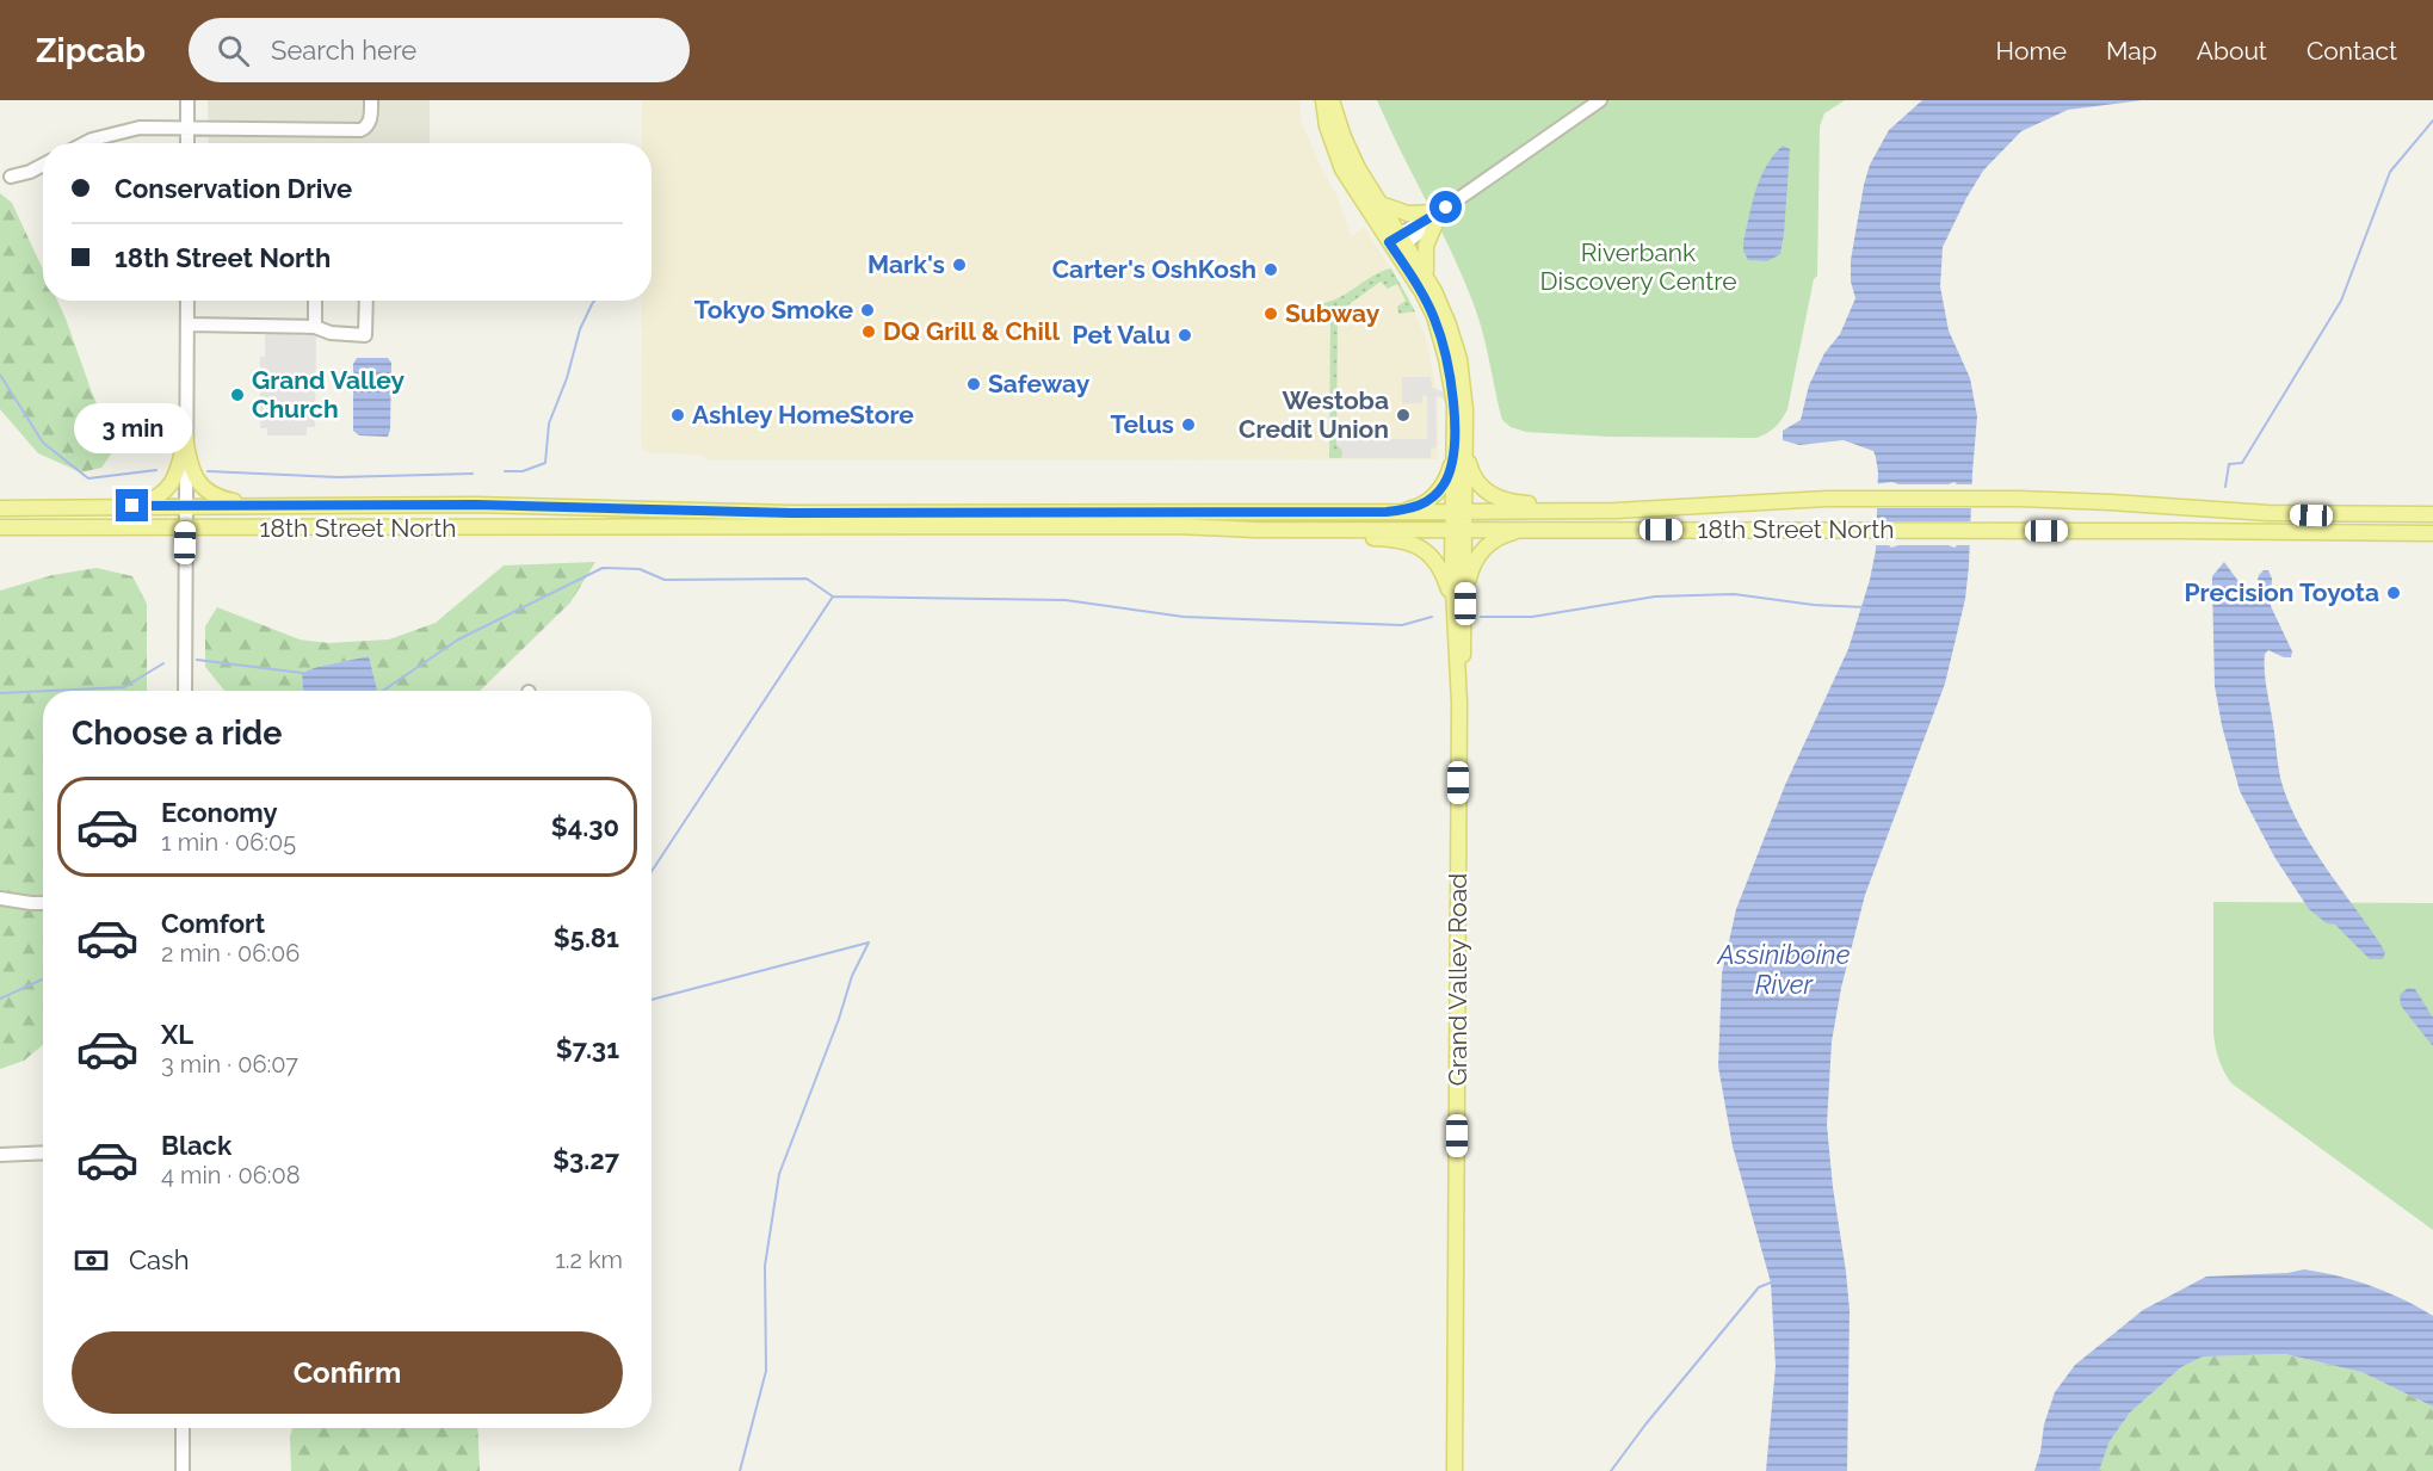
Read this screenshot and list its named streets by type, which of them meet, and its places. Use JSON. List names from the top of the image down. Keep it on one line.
{"streets":{"main road":["18th Street North","Grand Valley Road"]},"crossings":[["18th Street North","Grand Valley Road"]],"water":["Assiniboine River"],"parks":["Riverbank Discovery Centre"],"places":["Mark's","Carter's OshKosh","Tokyo Smoke","Subway","DQ Grill & Chill","Pet Valu","Safeway","Grand Valley Church","Ashley HomeStore","Westoba Credit Union","Telus","Precision Toyota"],"page":{"header":"Zipcab","search":"Search here","nav":["Home","Map","About","Contact"],"banner":["Conservation Drive","18th Street North"],"bubble":"3 min","heading":"Choose a ride","list":[{"name":"Economy","note":"1 min · 06:05","value":"$4.30"},{"name":"Comfort","note":"2 min · 06:06","value":"$5.81"},{"name":"XL","note":"3 min · 06:07","value":"$7.31"},{"name":"Black","note":"4 min · 06:08","value":"$3.27"}],"pay":["Cash","1.2 km"],"buttons":"Confirm"}}
